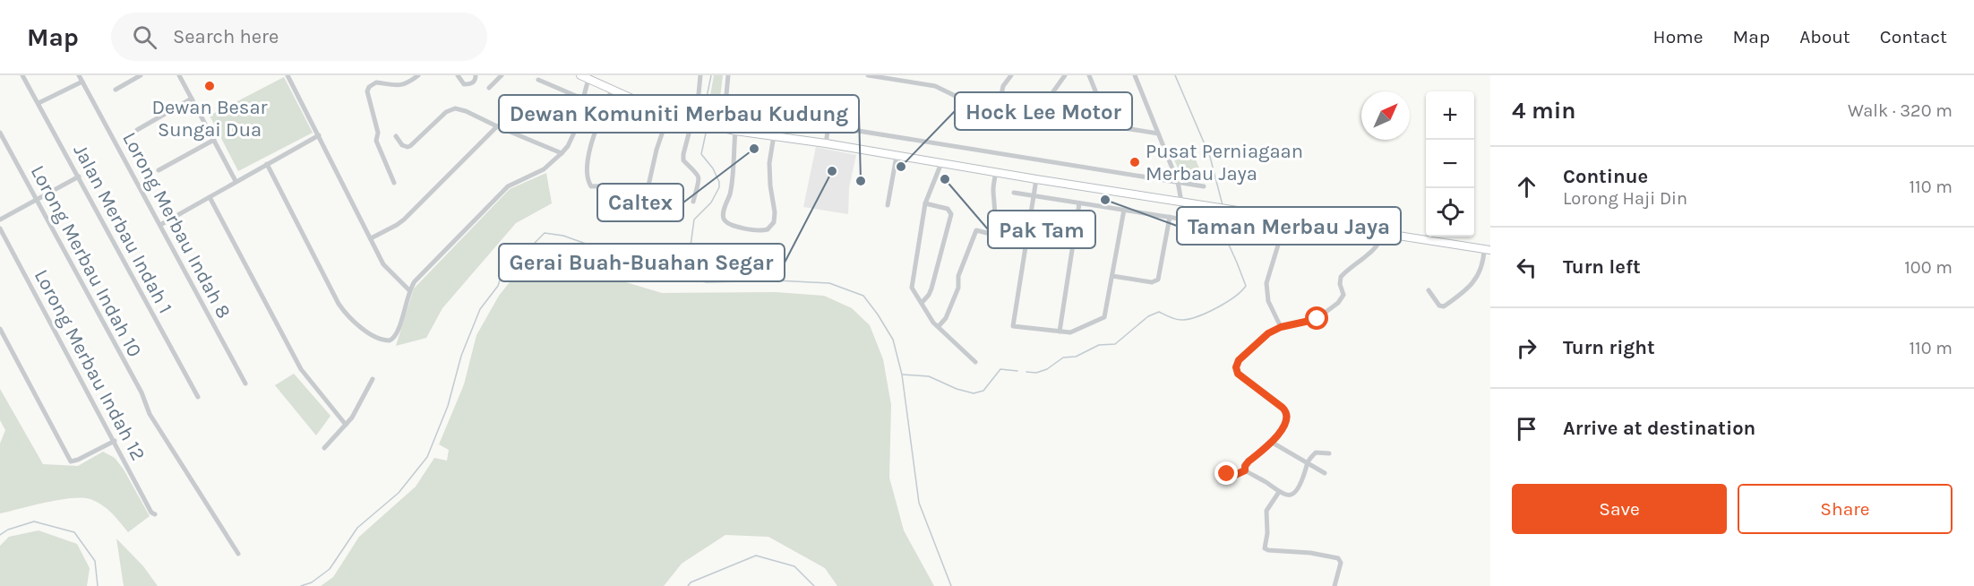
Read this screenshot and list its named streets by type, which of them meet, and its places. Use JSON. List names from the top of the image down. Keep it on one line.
{"streets":{"street":["Lorong Merbau Indah 8","Jalan Merbau Indah 1","Lorong Merbau Indah 10","Lorong Merbau Indah 12"]},"places":["Dewan Besar Sungai Dua","Caltex","Pusat Perniagaan Merbau Jaya","Hock Lee Motor","Gerai Buah-Buahan Segar","Pak Tam","Dewan Komuniti Merbau Kudung","Taman Merbau Jaya"],"north":"top right","page":{"header":"Map","search":"Search here","nav":["Home","Map","About","Contact"],"heading":["4 min","Walk · 320 m"],"map_buttons":["+","−"],"list":[["Continue","Lorong Haji Din","110 m"],["Turn left","100 m"],["Turn right","110 m"],"Arrive at destination"],"buttons":["Save","Share"]}}
